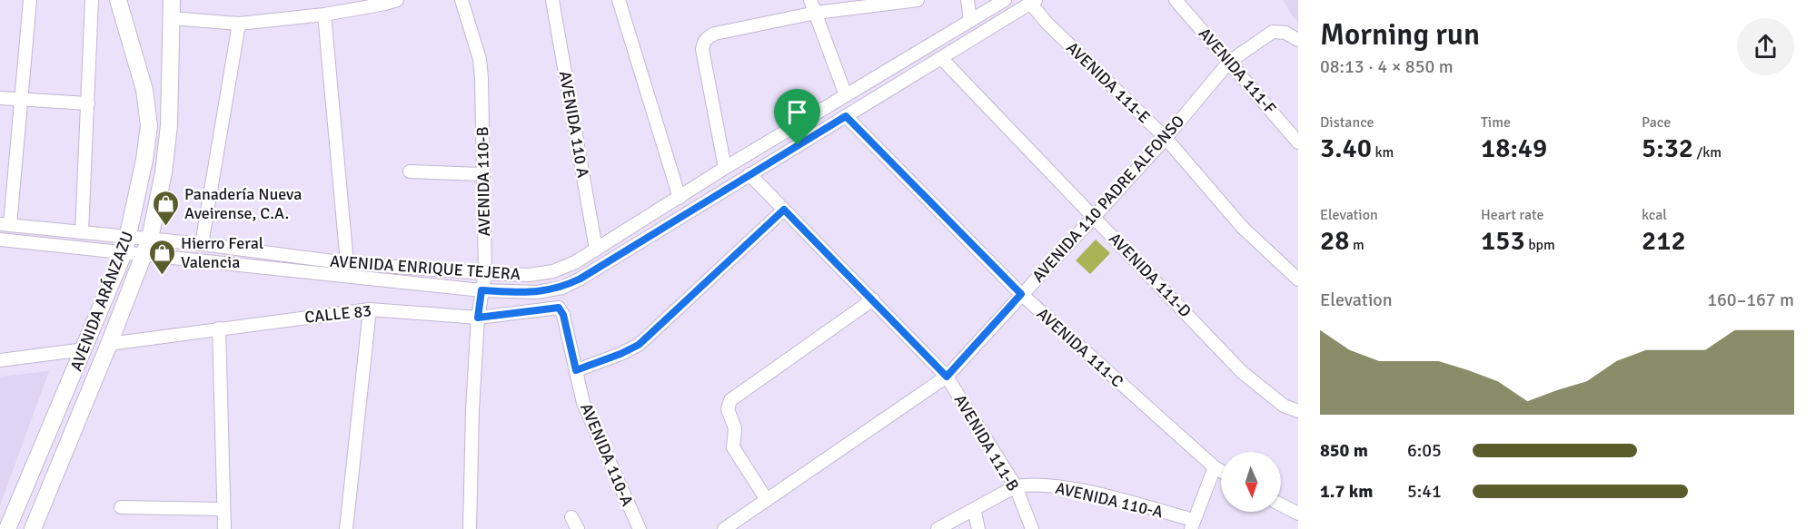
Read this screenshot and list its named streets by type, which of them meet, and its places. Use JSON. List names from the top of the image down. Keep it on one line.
{"streets":{"main road":["AVENIDA ARÁNZAZU"],"street":["AVENIDA 111-F","AVENIDA 111-E","AVENIDA 110 A","AVENIDA 110-B","AVENIDA 110 PADRE ALFONSO","AVENIDA ENRIQUE TEJERA","AVENIDA 111-D","CALLE 83","AVENIDA 111-C","AVENIDA 111-B","AVENIDA 110-A"]},"crossings":[["AVENIDA 111-F","AVENIDA 110 PADRE ALFONSO"],["AVENIDA 111-E","AVENIDA 110 PADRE ALFONSO"],["AVENIDA 111-E","AVENIDA ENRIQUE TEJERA"],["AVENIDA 110 A","AVENIDA ENRIQUE TEJERA"],["AVENIDA 110-B","AVENIDA ENRIQUE TEJERA"],["AVENIDA 110-B","CALLE 83"],["AVENIDA 110 PADRE ALFONSO","AVENIDA 111-D"],["AVENIDA 110 PADRE ALFONSO","AVENIDA 111-C"],["AVENIDA 110 PADRE ALFONSO","AVENIDA 111-B"],["AVENIDA ENRIQUE TEJERA","AVENIDA 111-D"],["AVENIDA ENRIQUE TEJERA","AVENIDA ARÁNZAZU"],["AVENIDA ENRIQUE TEJERA","AVENIDA 111-C"],["AVENIDA ENRIQUE TEJERA","AVENIDA 111-B"],["AVENIDA ARÁNZAZU","CALLE 83"],["CALLE 83","AVENIDA 110-A"],["AVENIDA 111-B","AVENIDA 110-A"]],"places":{"shop":["Panadería Nueva Aveirense, C.A.","Hierro Feral Valencia"]},"north":"bottom","page":{"heading":["Morning run","08:13 · 4 × 850 m"],"stats":[["Distance","3.40 km"],["Time","18:49"],["Pace","5:32 /km"],["Elevation","28 m"],["Heart rate","153 bpm"],["kcal","212"]],"chart":["Elevation","160–167 m"],"list":[{"name":"850 m","note":"6:05"},{"name":"1.7 km","note":"5:41"}]}}
